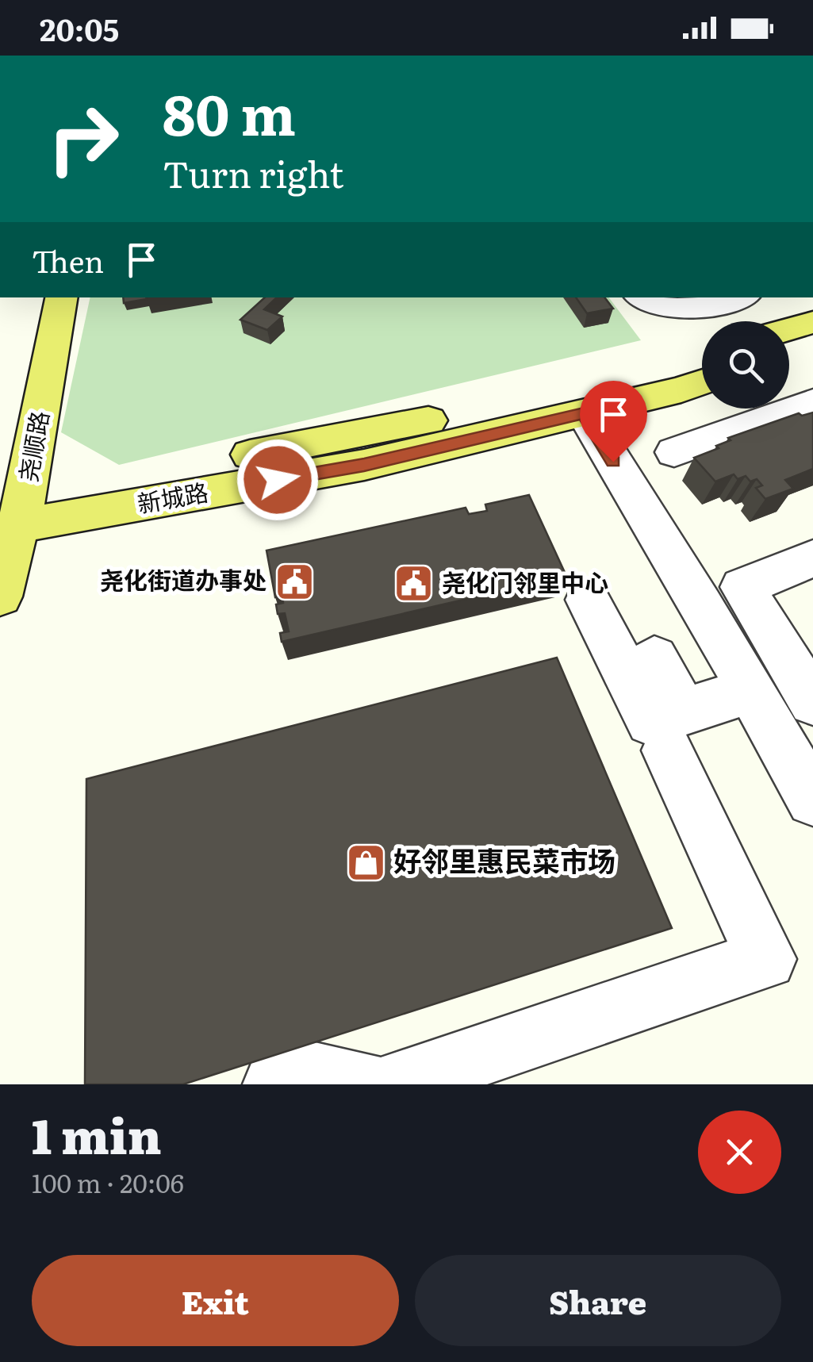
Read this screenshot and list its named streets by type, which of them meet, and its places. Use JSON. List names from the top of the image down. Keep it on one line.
{"streets":{"main road":["尧顺路","新城路"]},"crossings":[["尧顺路","新城路"]],"places":{"public building":["尧化街道办事处","尧化门邻里中心"],"shop":["好邻里惠民菜市场"]},"page":{"status":"20:05","turn":["80 m","Turn right"],"then":"Then","heading":["1 min","100 m · 20:06"],"buttons":["Exit","Share"]}}
